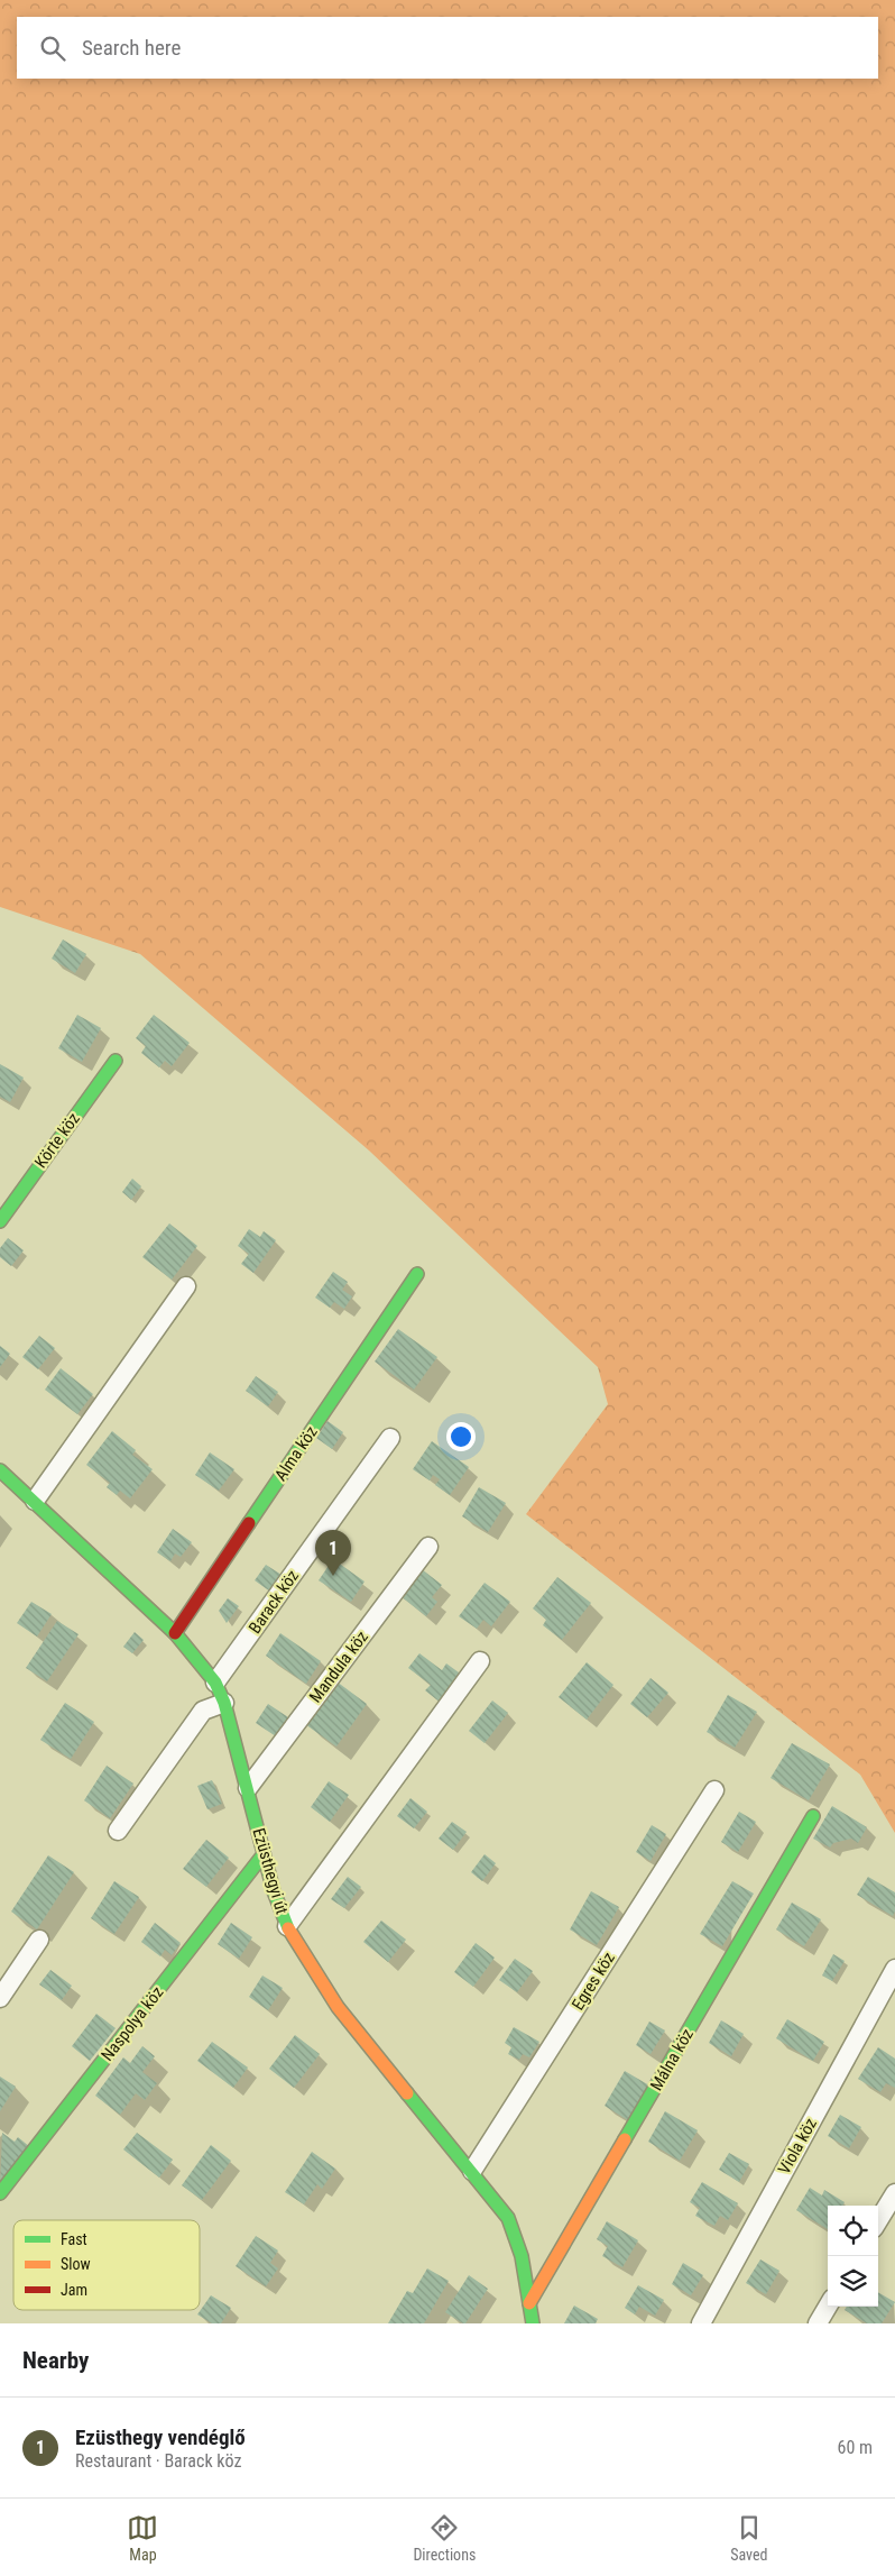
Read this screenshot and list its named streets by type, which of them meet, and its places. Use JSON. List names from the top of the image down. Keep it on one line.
{"streets":{"street":["Körte köz","Alma köz","Barack köz","Mandula köz","Ezüsthegyi út","Egres köz","Naspolya köz","Málna köz","Viola köz"]},"crossings":[["Alma köz","Ezüsthegyi út"],["Barack köz","Ezüsthegyi út"],["Mandula köz","Ezüsthegyi út"],["Ezüsthegyi út","Egres köz"],["Ezüsthegyi út","Naspolya köz"],["Ezüsthegyi út","Málna köz"]],"legend":["Fast","Slow","Jam"],"page":{"search":"Search here","pins":"1","heading":"Nearby","list":[{"mark":"1","name":"Ezüsthegy vendéglő","note":"Restaurant · Barack köz","value":"60 m"}],"nav":["Map","Directions","Saved"]}}
